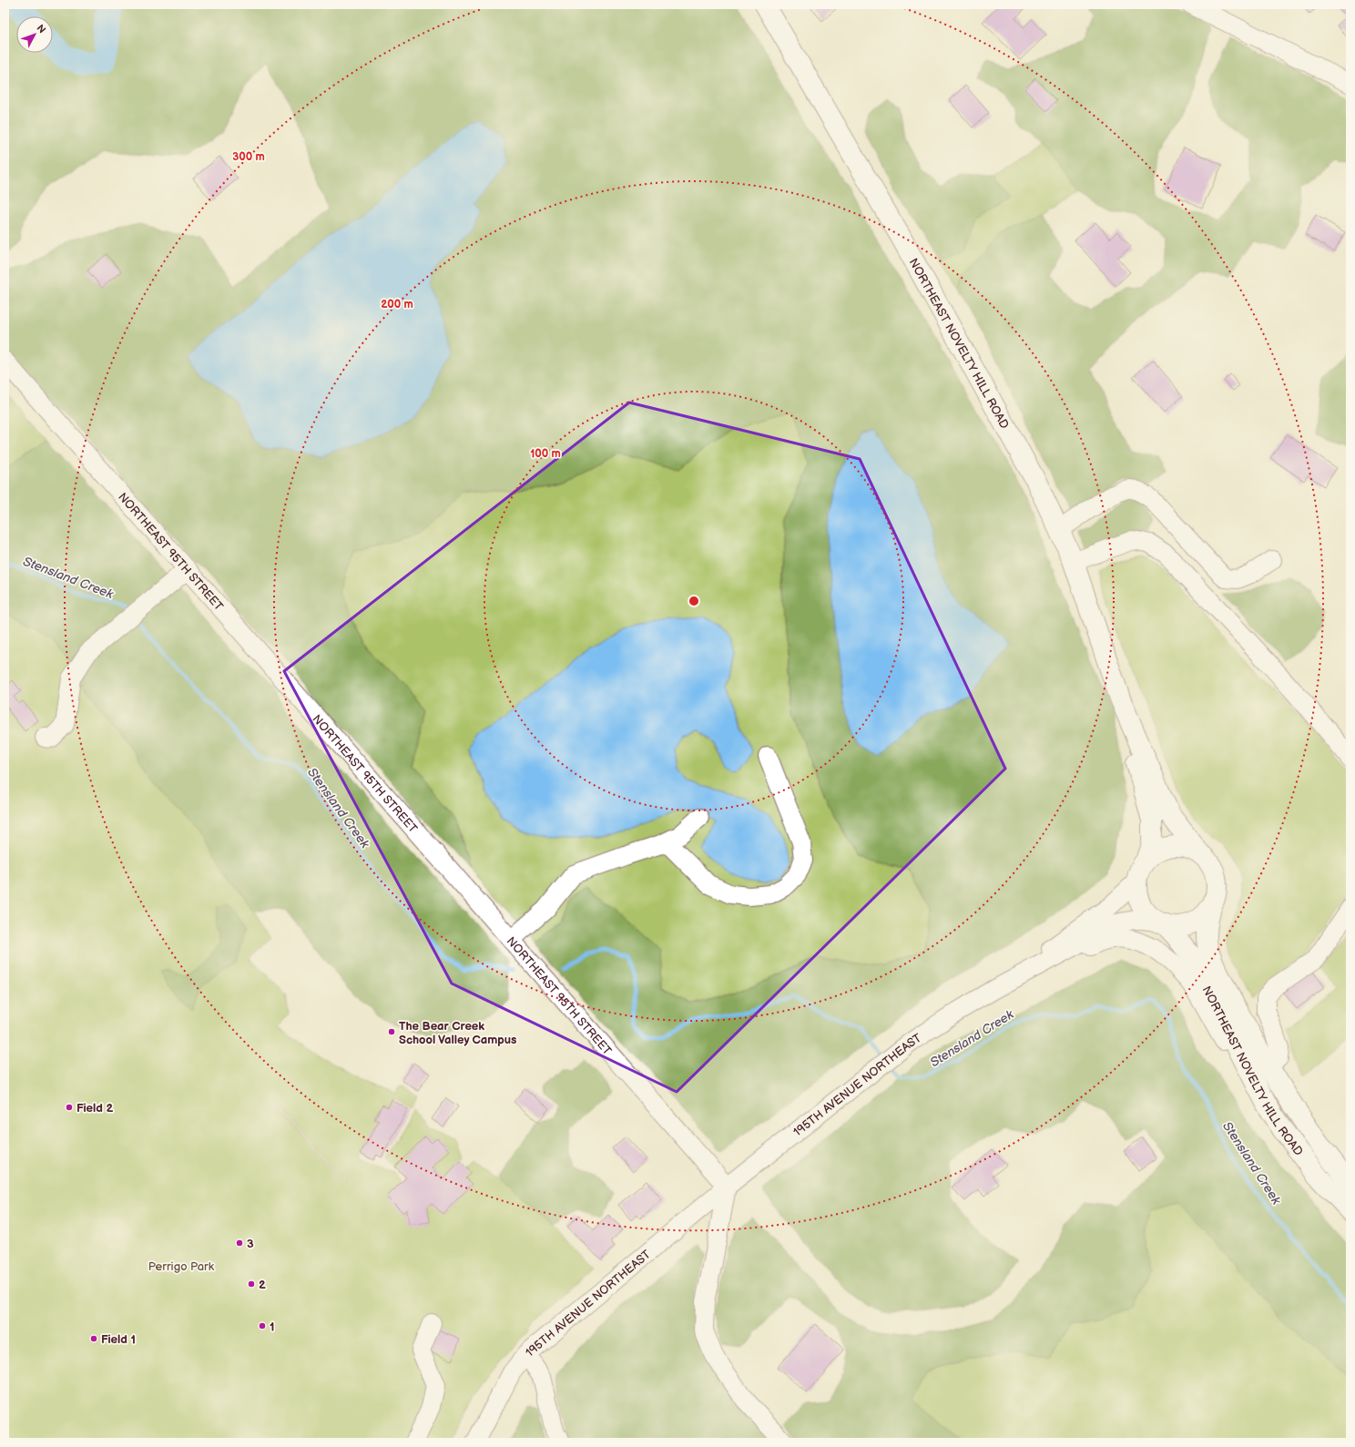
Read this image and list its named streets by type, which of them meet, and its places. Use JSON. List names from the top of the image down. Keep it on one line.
{"streets":{"main road":["NORTHEAST NOVELTY HILL ROAD"],"street":["NORTHEAST 95TH STREET","195TH AVENUE NORTHEAST"]},"crossings":[["NORTHEAST 95TH STREET","195TH AVENUE NORTHEAST"]],"water":["Stensland Creek"],"parks":["Perrigo Park"],"places":["The Bear Creek School Valley Campus","Field 2","3","2","1","Field 1"],"north":"top right","rings":["300 m","200 m","100 m"]}
